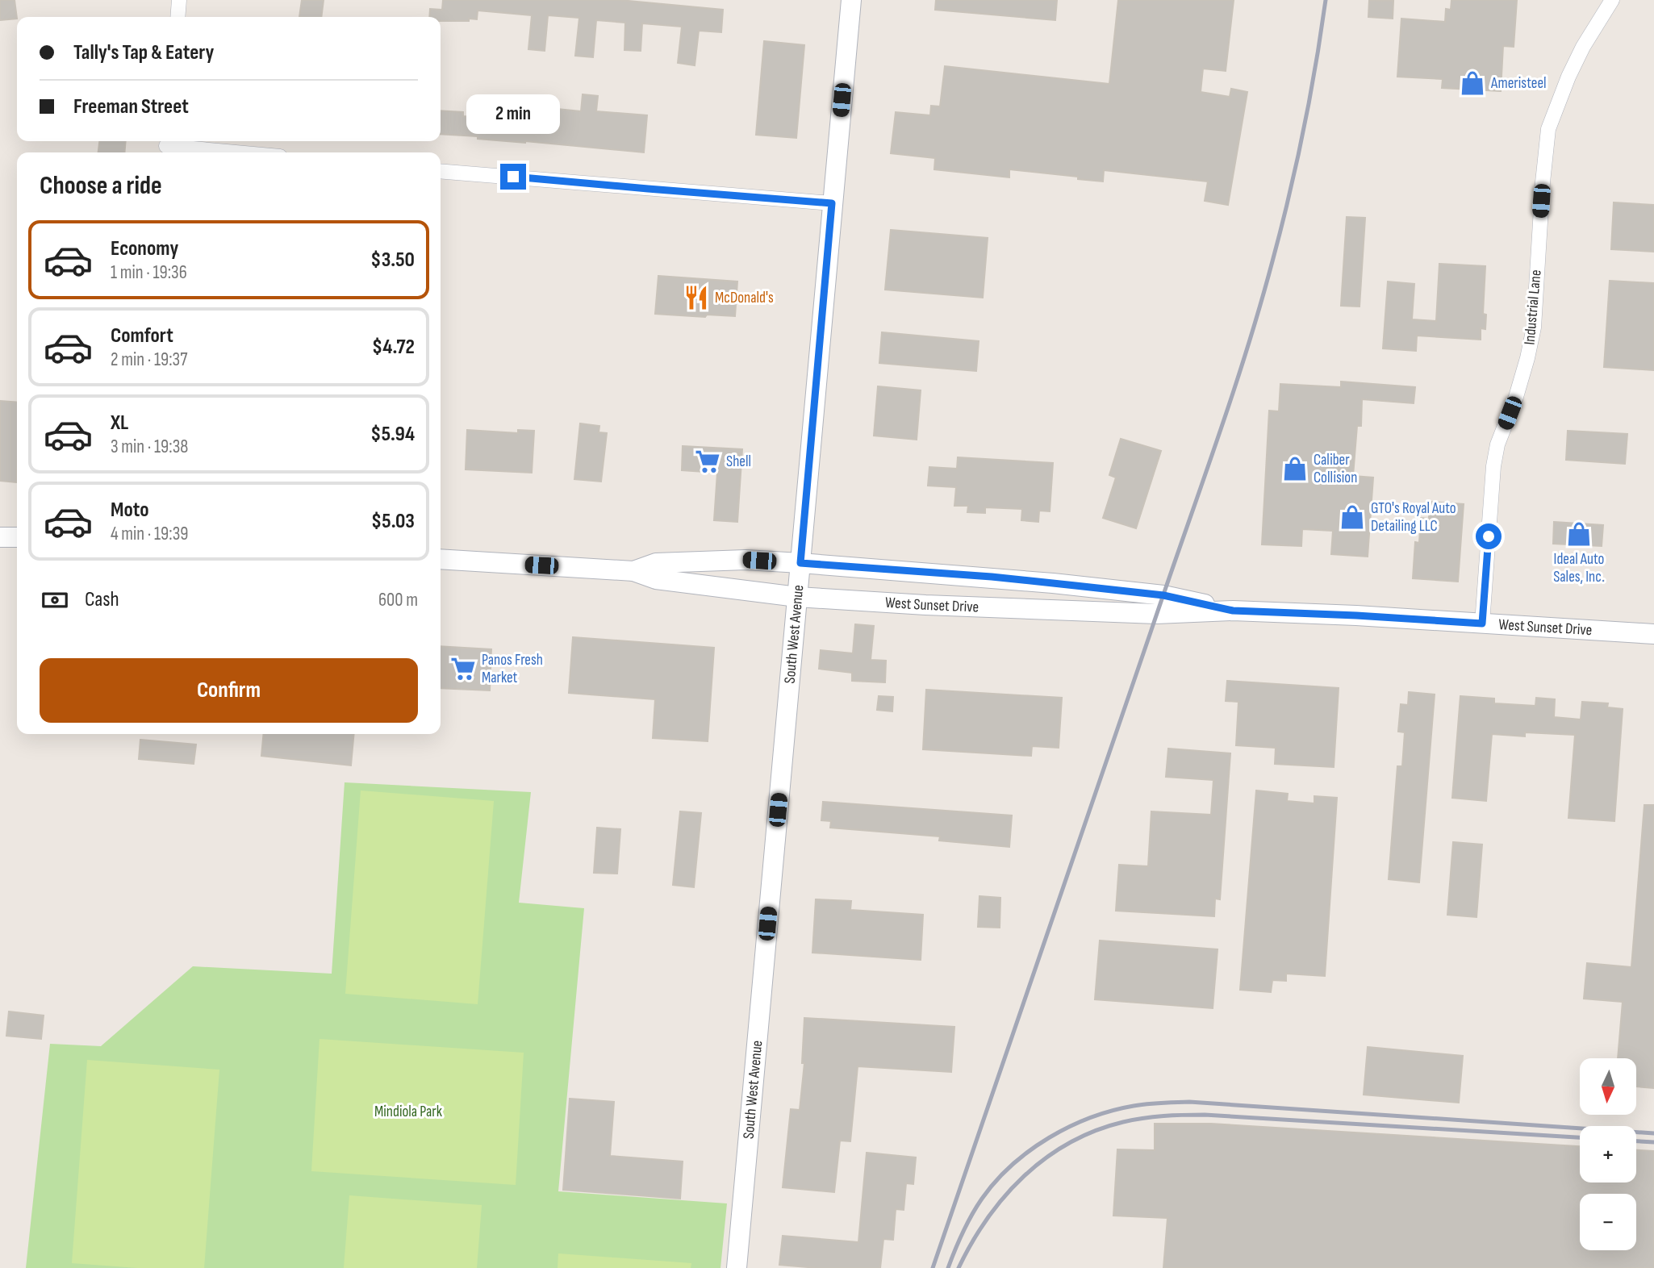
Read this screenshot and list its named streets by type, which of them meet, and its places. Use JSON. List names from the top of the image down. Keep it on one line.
{"streets":{"main road":["West Sunset Drive","South West Avenue"],"street":["Industrial Lane"]},"crossings":[["Industrial Lane","West Sunset Drive"],["West Sunset Drive","South West Avenue"]],"parks":["Mindiola Park"],"places":{"shop":["Ameristeel","Caliber Collision","GTO's Royal Auto Detailing LLC","Ideal Auto Sales, Inc."],"restaurant":["McDonald's"],"supermarket":["Shell","Panos Fresh Market"]},"north":"bottom","page":{"banner":["Tally's Tap & Eatery","Freeman Street"],"bubble":"2 min","heading":"Choose a ride","list":[{"name":"Economy","note":"1 min · 19:36","value":"$3.50"},{"name":"Comfort","note":"2 min · 19:37","value":"$4.72"},{"name":"XL","note":"3 min · 19:38","value":"$5.94"},{"name":"Moto","note":"4 min · 19:39","value":"$5.03"}],"pay":["Cash","600 m"],"buttons":"Confirm","map_buttons":["+","−"]}}
